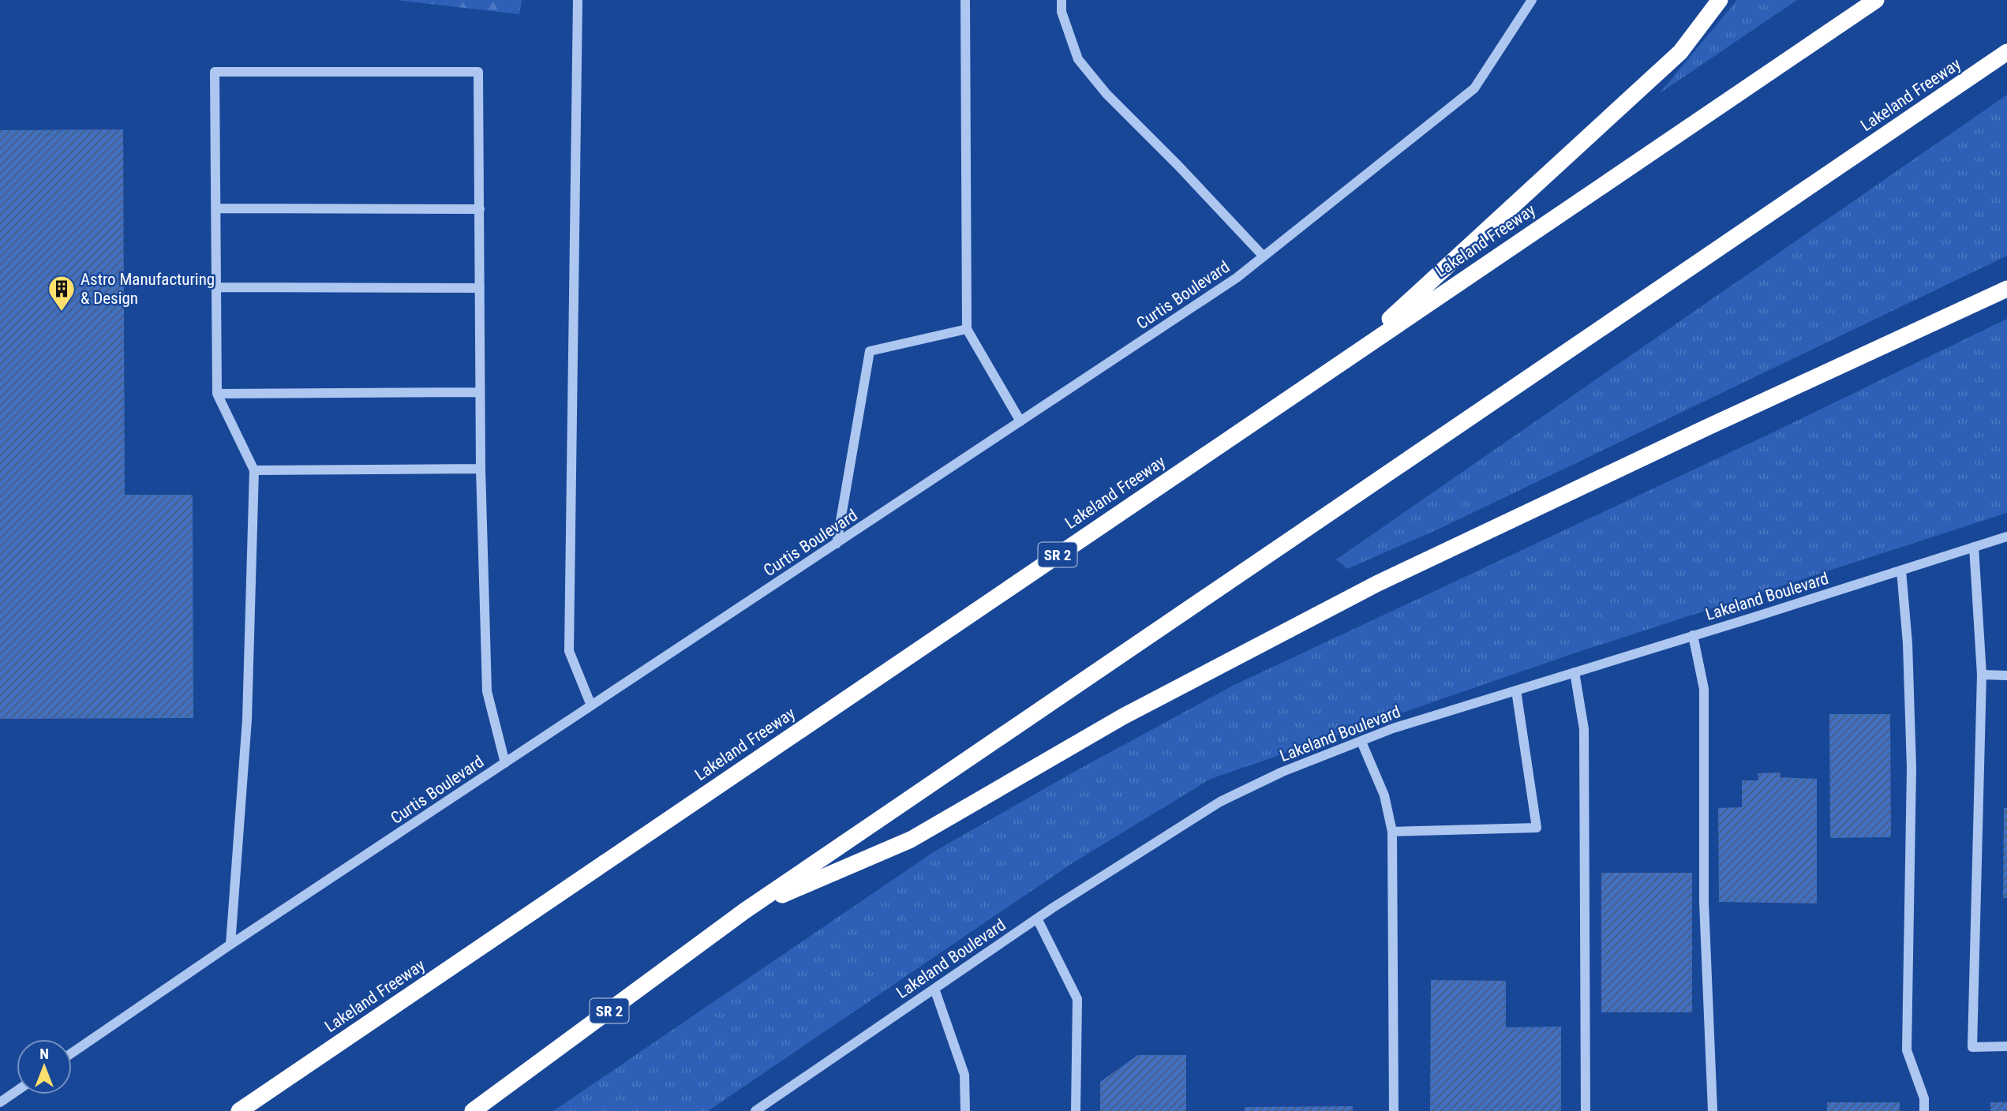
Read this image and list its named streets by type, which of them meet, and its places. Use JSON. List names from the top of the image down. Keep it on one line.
{"streets":{"highway":["Lakeland Freeway","SR 2"],"street":["Curtis Boulevard","Lakeland Boulevard"]},"places":{"building":["Astro Manufacturing & Design"]},"north":"top"}
